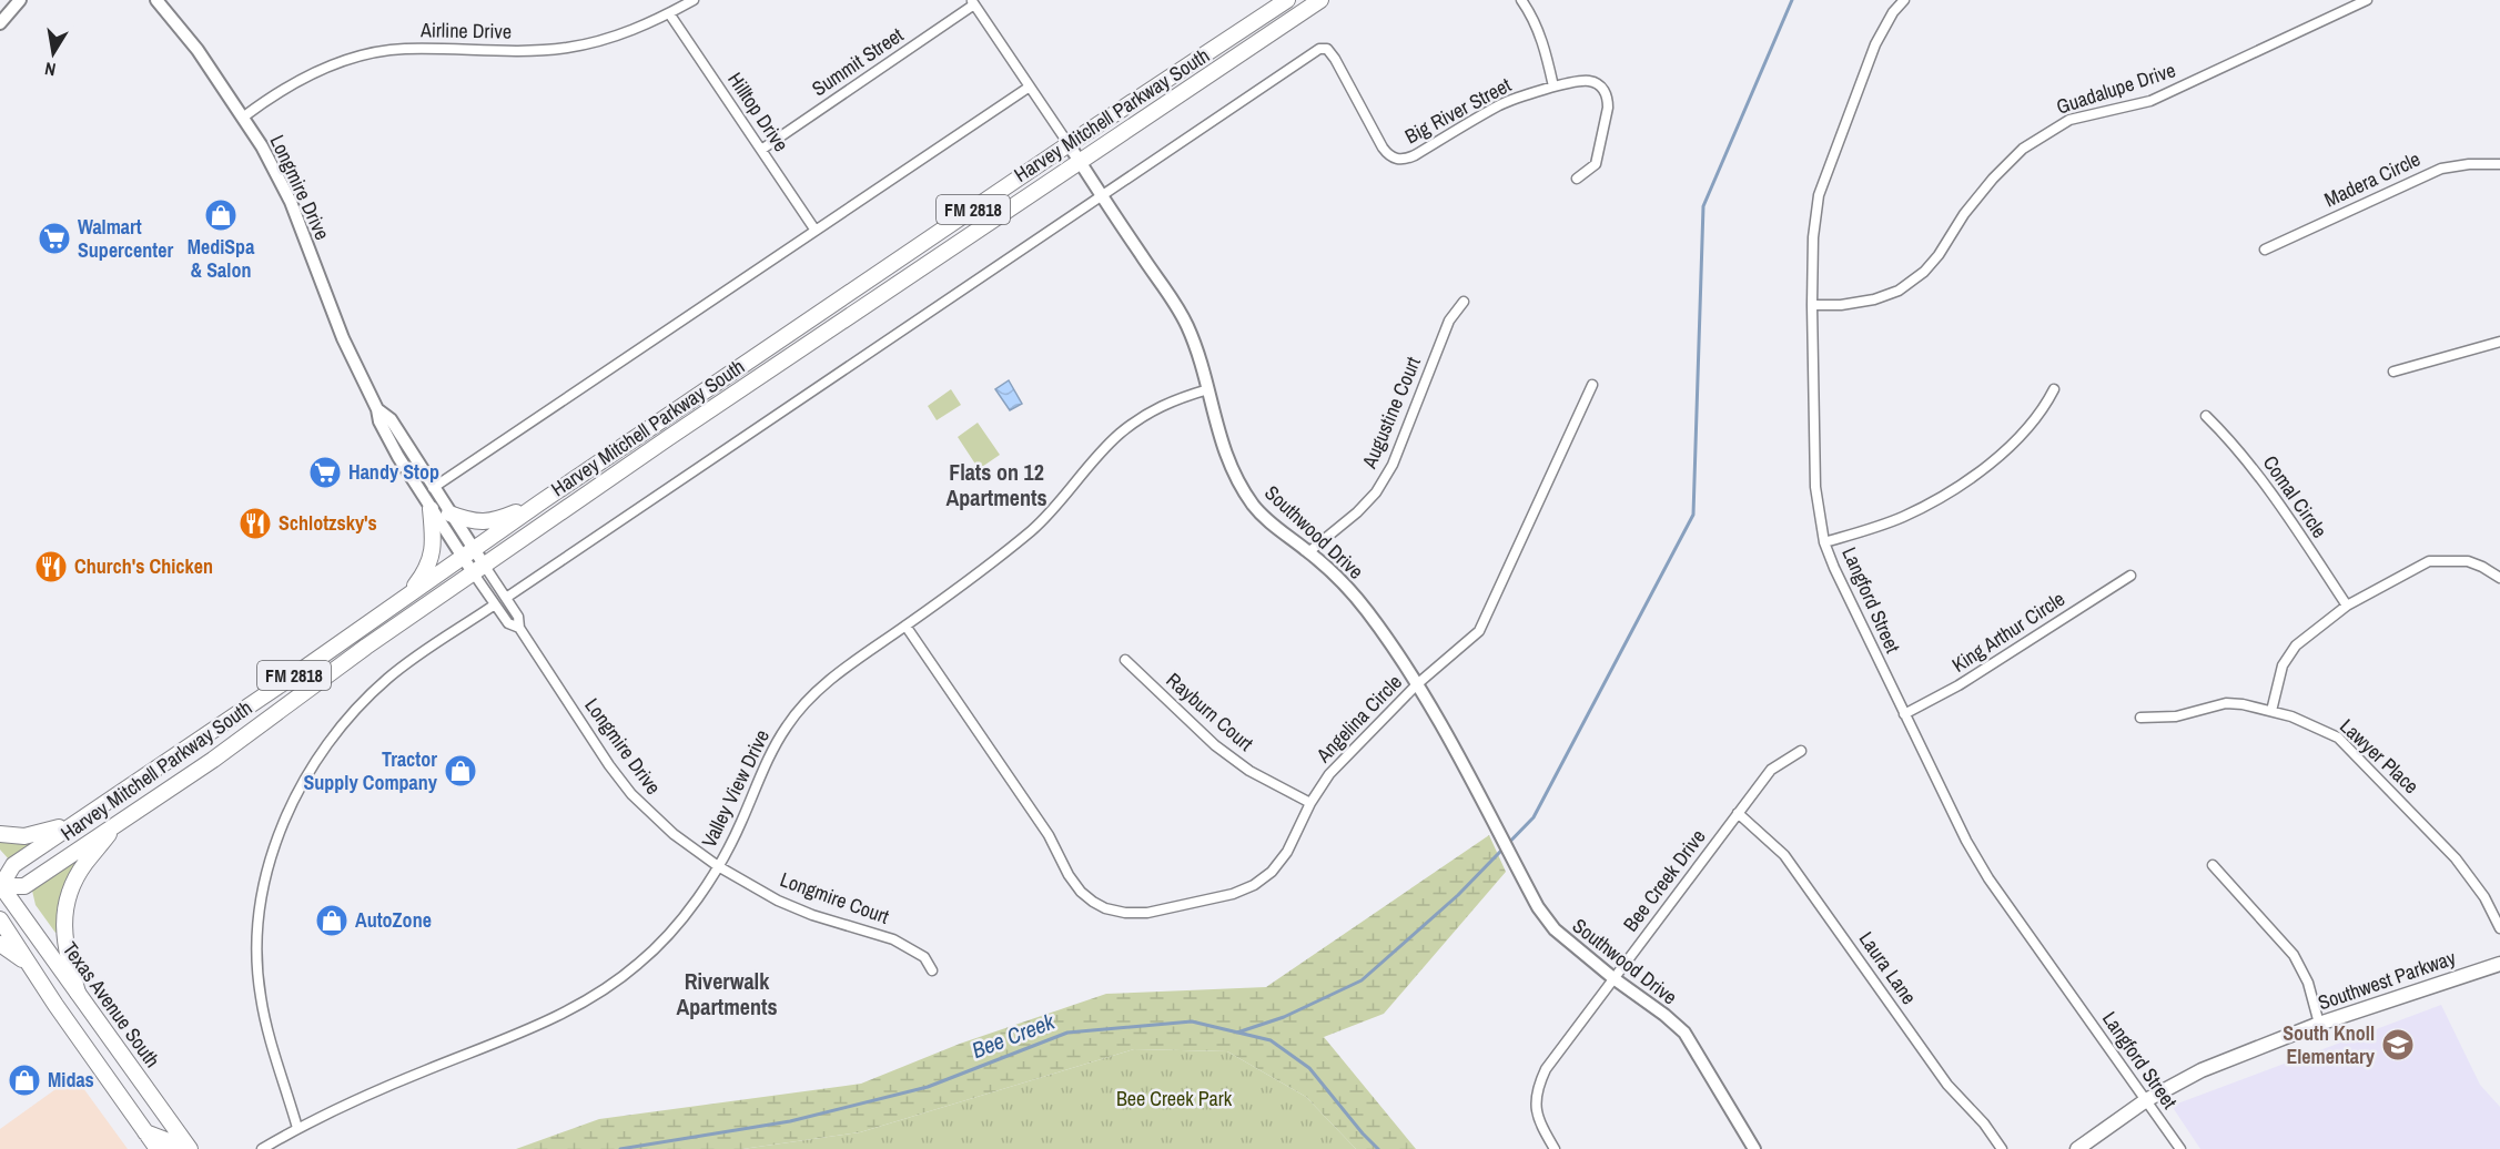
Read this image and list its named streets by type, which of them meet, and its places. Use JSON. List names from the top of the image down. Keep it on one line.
{"streets":{"main road":["Harvey Mitchell Parkway South","FM 2818","Southwest Parkway","Texas Avenue South"],"street":["Airline Drive","Summit Street","Guadalupe Drive","Big River Street","Hilltop Drive","Madera Circle","Longmire Drive","Augustine Court","Comal Circle","Southwood Drive","Langford Street","King Arthur Circle","Rayburn Court","Angelina Circle","Lawyer Place","Valley View Drive","Bee Creek Drive","Longmire Court","Laura Lane"]},"crossings":[["Airline Drive","Hilltop Drive"],["Airline Drive","Longmire Drive"],["Summit Street","Hilltop Drive"],["Summit Street","Southwood Drive"],["Guadalupe Drive","Langford Street"],["Big River Street","Southwood Drive"],["Harvey Mitchell Parkway South","Longmire Drive"],["Harvey Mitchell Parkway South","Southwood Drive"],["Harvey Mitchell Parkway South","Texas Avenue South"],["Longmire Drive","Valley View Drive"],["Longmire Drive","Longmire Court"],["Augustine Court","Southwood Drive"],["Southwood Drive","Angelina Circle"],["Southwood Drive","Valley View Drive"],["Southwood Drive","Bee Creek Drive"],["Langford Street","King Arthur Circle"],["Langford Street","Southwest Parkway"],["Rayburn Court","Angelina Circle"],["Angelina Circle","Valley View Drive"],["Valley View Drive","Longmire Court"],["Bee Creek Drive","Laura Lane"]],"districts":["Flats on 12 Apartments","Riverwalk Apartments"],"water":["Bee Creek"],"parks":["Bee Creek Park"],"places":{"shop":["MediSpa & Salon","Tractor Supply Company","AutoZone","Midas"],"supermarket":["Walmart Supercenter","Handy Stop"],"restaurant":["Schlotzsky's","Church's Chicken"],"school or university":["South Knoll Elementary"]},"north":"bottom"}
